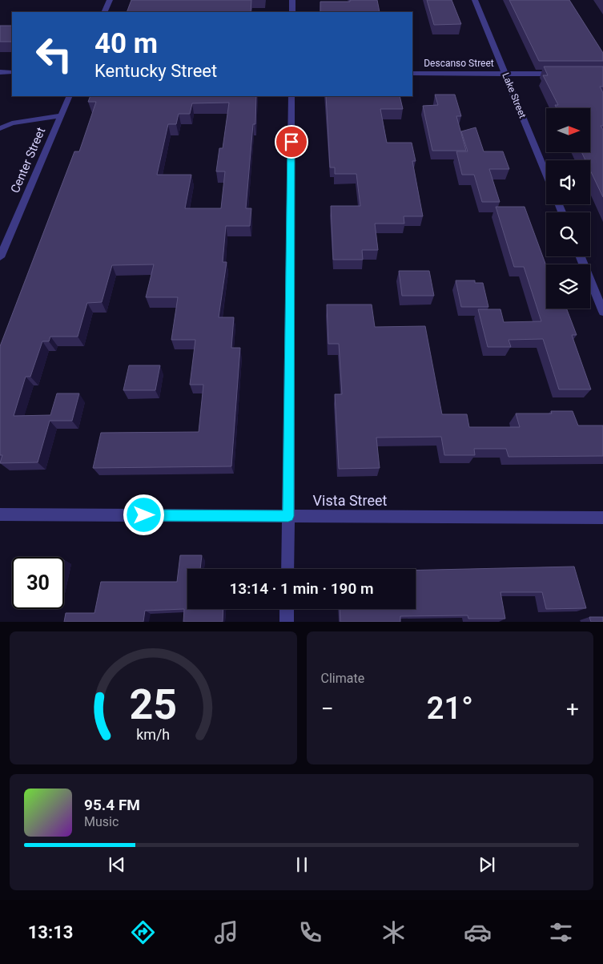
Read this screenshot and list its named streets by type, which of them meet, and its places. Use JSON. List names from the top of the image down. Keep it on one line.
{"streets":{"street":["Descanso Street","Lake Street","Center Street","Vista Street"]},"crossings":[["Descanso Street","Lake Street"]],"north":"right","page":{"turn":["40 m","Kentucky Street"],"limit":"30","trip":"13:14 · 1 min · 190 m","tile":"Climate","heat":["−","21°","+"],"song":["95.4 FM","Music"],"tabs":"13:13","gauge":["25","km/h"]}}
